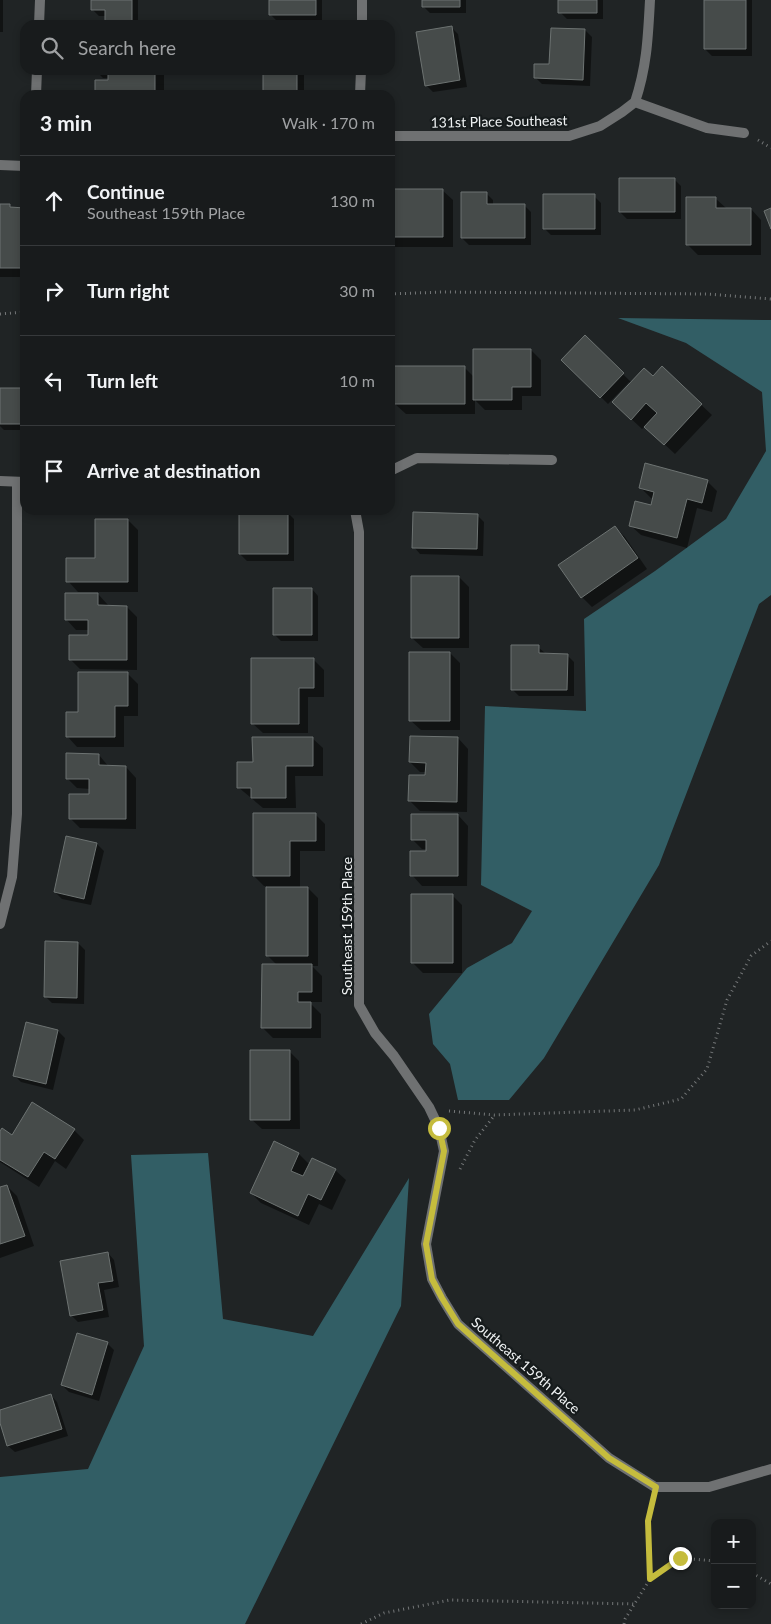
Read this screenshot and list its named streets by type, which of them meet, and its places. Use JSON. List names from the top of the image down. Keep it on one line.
{"streets":{"street":["131st Place Southeast","Southeast 159th Place"]},"page":{"search":"Search here","heading":["3 min","Walk · 170 m"],"list":[["Continue","Southeast 159th Place","130 m"],["Turn right","30 m"],["Turn left","10 m"],"Arrive at destination"],"map_buttons":["+","−"]}}
